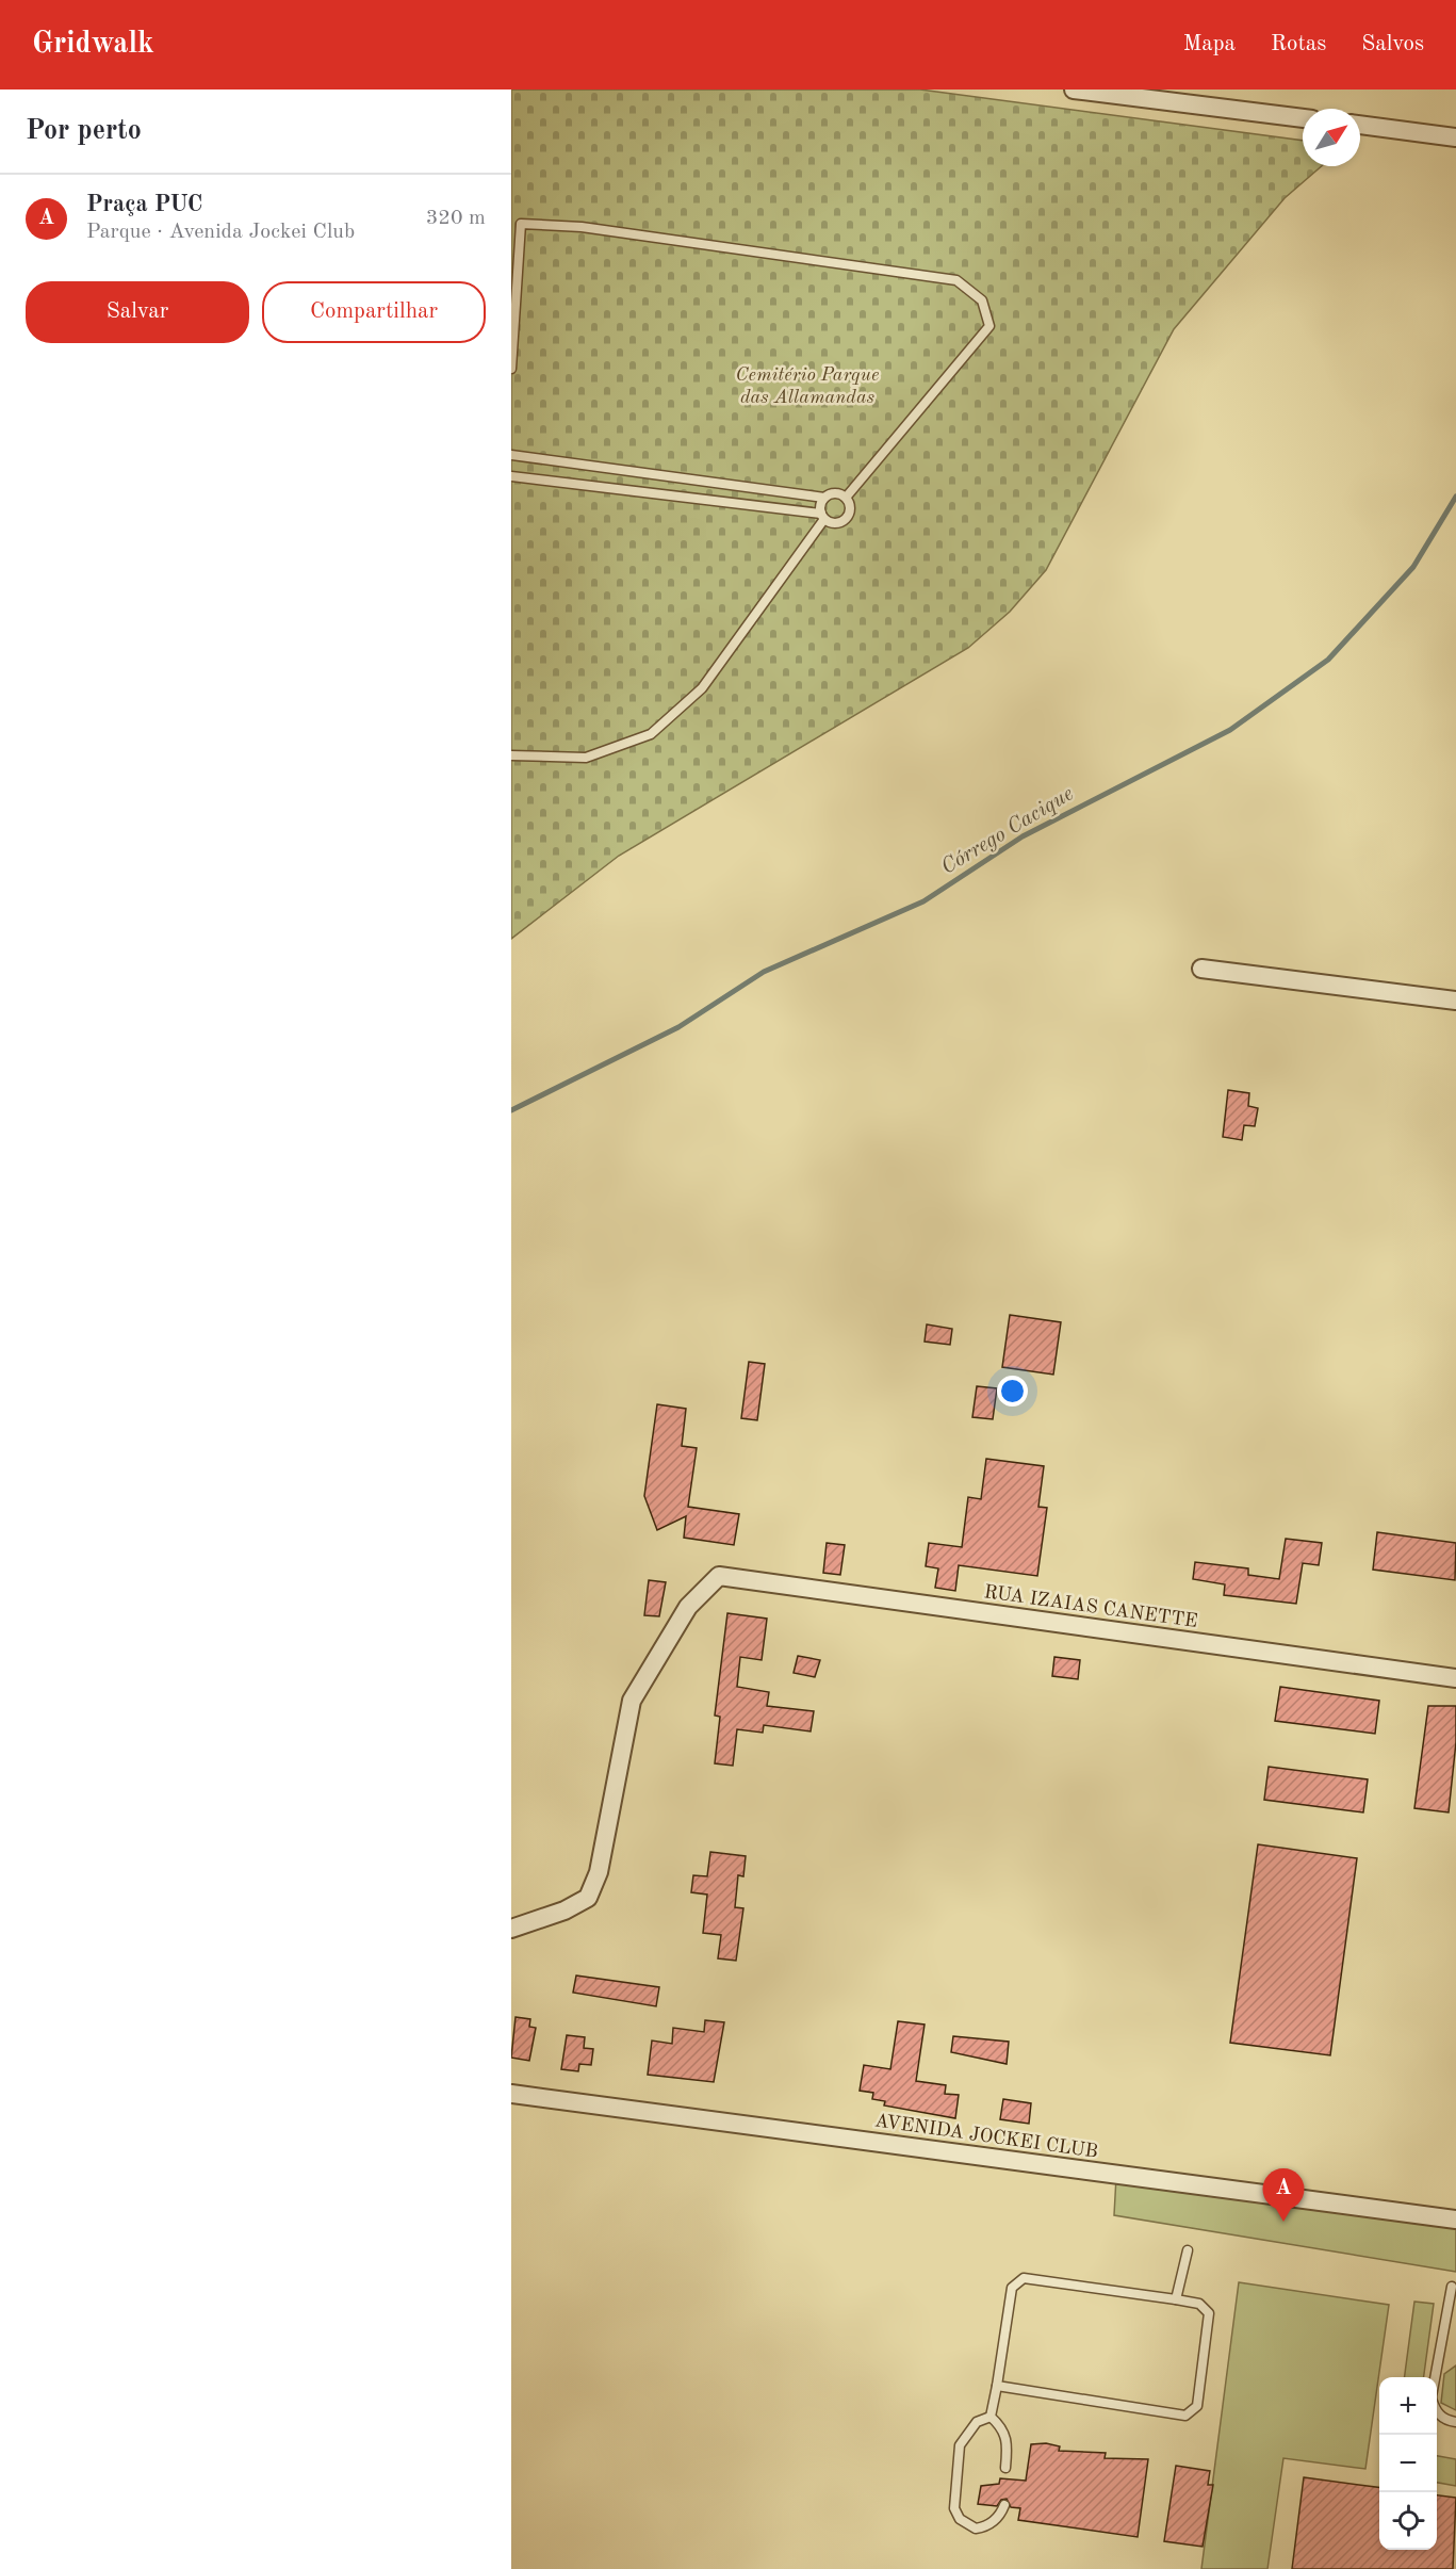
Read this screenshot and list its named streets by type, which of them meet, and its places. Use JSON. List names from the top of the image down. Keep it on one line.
{"streets":{"street":["RUA IZAIAS CANETTE","AVENIDA JOCKEI CLUB"]},"water":["Córrego Cacique"],"parks":["Cemitério Parque das Allamandas"],"north":"top right","page":{"header":"Gridwalk","nav":["Mapa","Rotas","Salvos"],"heading":"Por perto","list":[{"mark":"A","name":"Praça PUC","note":"Parque · Avenida Jockei Club","value":"320 m"}],"buttons":["Salvar","Compartilhar"],"pins":"A","map_buttons":["+","−"]}}
